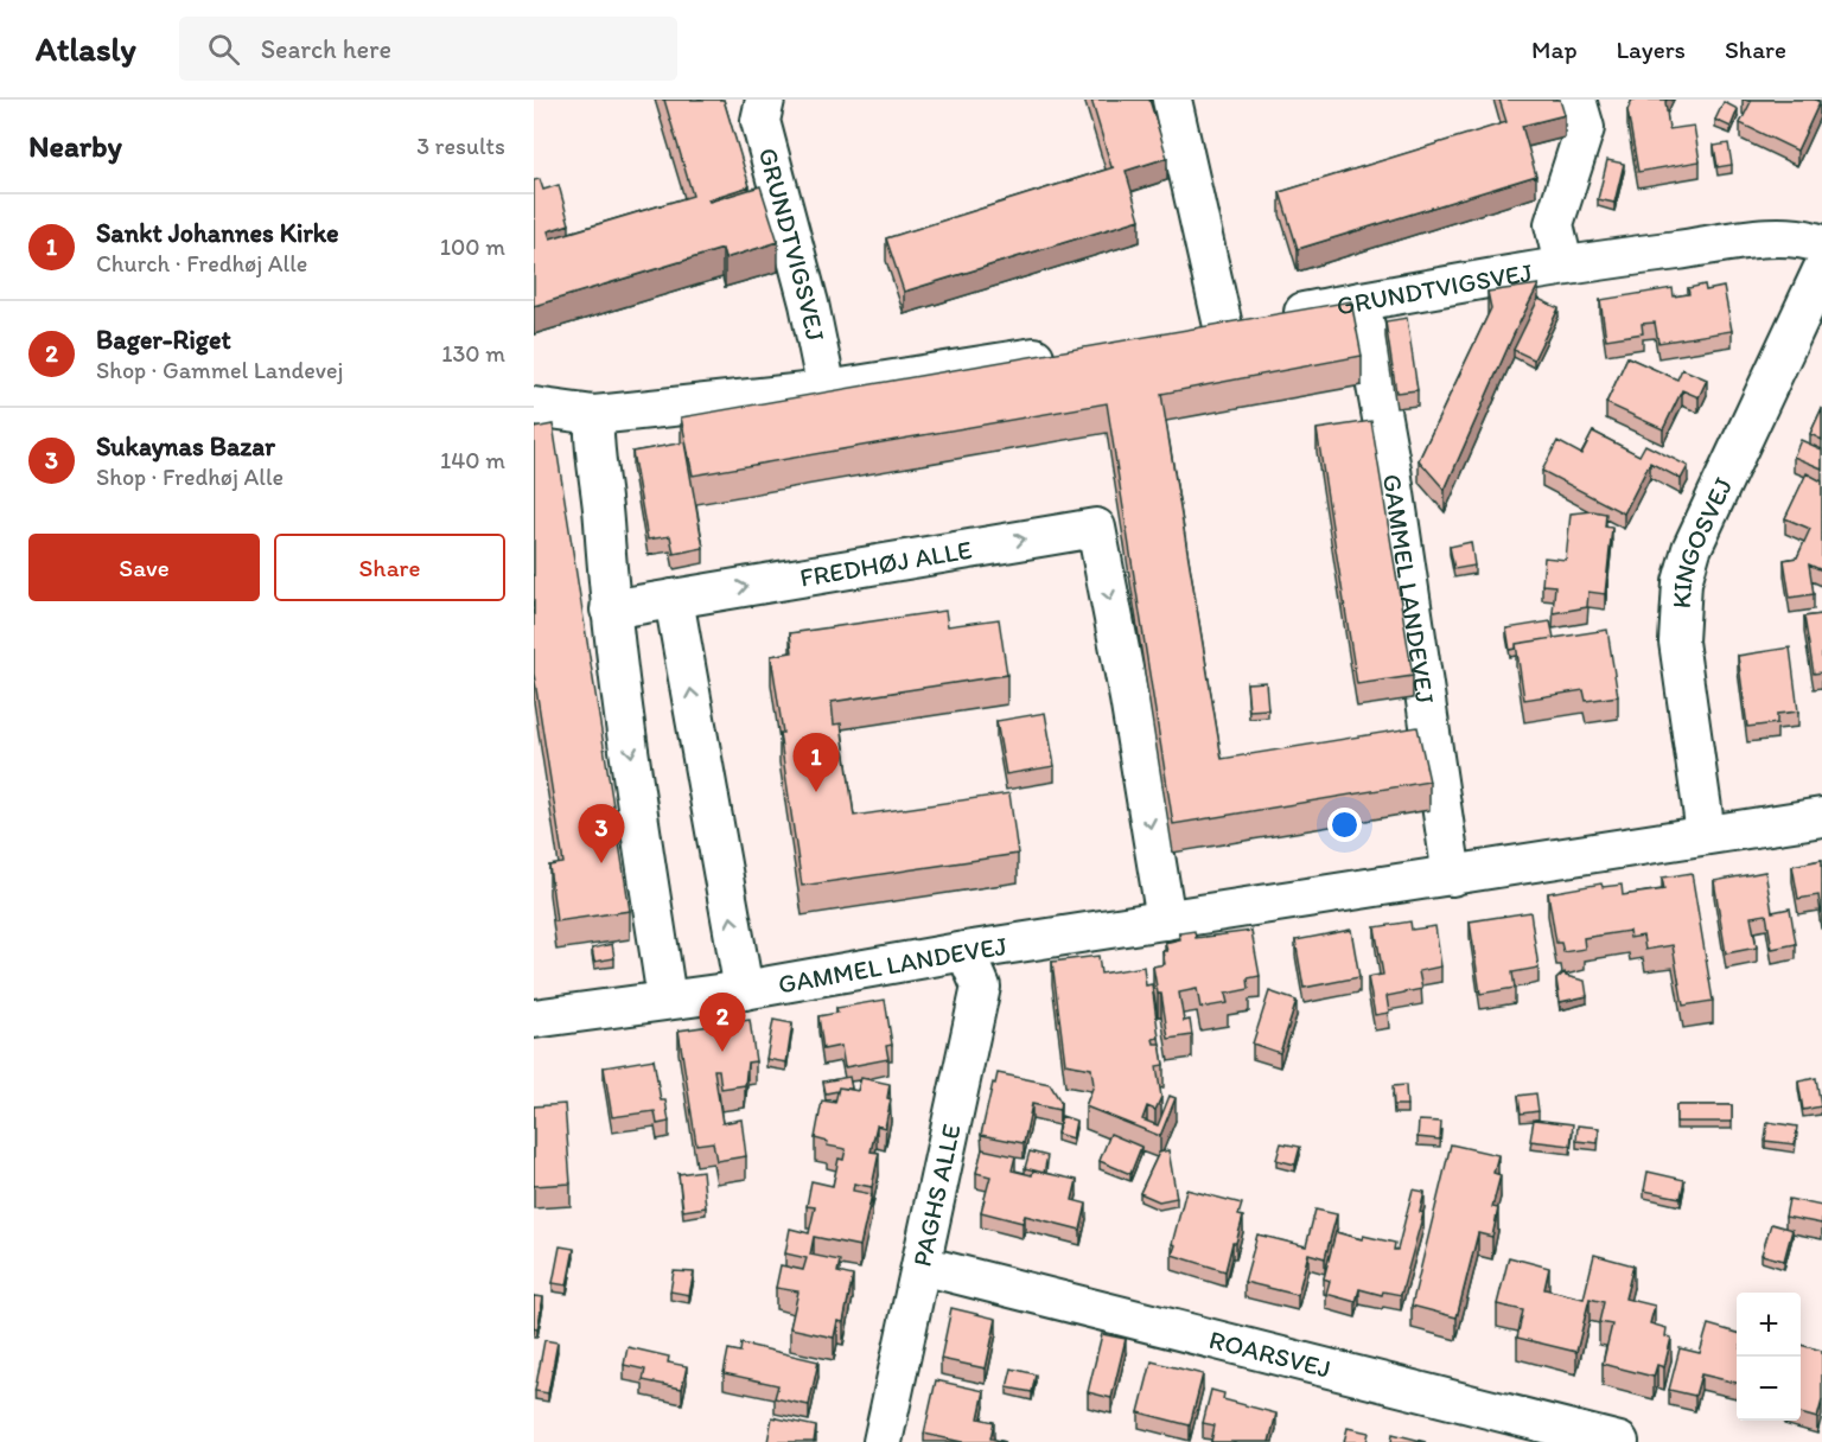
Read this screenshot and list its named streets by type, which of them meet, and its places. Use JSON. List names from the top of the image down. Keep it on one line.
{"streets":{"street":["GRUNDTVIGSVEJ","KINGOSVEJ","FREDHØJ ALLE","GAMMEL LANDEVEJ","PAGHS ALLE","ROARSVEJ"]},"crossings":[["GRUNDTVIGSVEJ","GAMMEL LANDEVEJ"],["KINGOSVEJ","GAMMEL LANDEVEJ"],["FREDHØJ ALLE","GAMMEL LANDEVEJ"],["GAMMEL LANDEVEJ","PAGHS ALLE"],["PAGHS ALLE","ROARSVEJ"]],"page":{"header":"Atlasly","search":"Search here","nav":["Map","Layers","Share"],"heading":["Nearby","3 results"],"list":[{"mark":"1","name":"Sankt Johannes Kirke","note":"Church · Fredhøj Alle","value":"100 m"},{"mark":"2","name":"Bager-Riget","note":"Shop · Gammel Landevej","value":"130 m"},{"mark":"3","name":"Sukaynas Bazar","note":"Shop · Fredhøj Alle","value":"140 m"}],"buttons":["Save","Share"],"pins":["1","3","2"],"map_buttons":["+","−"]}}
